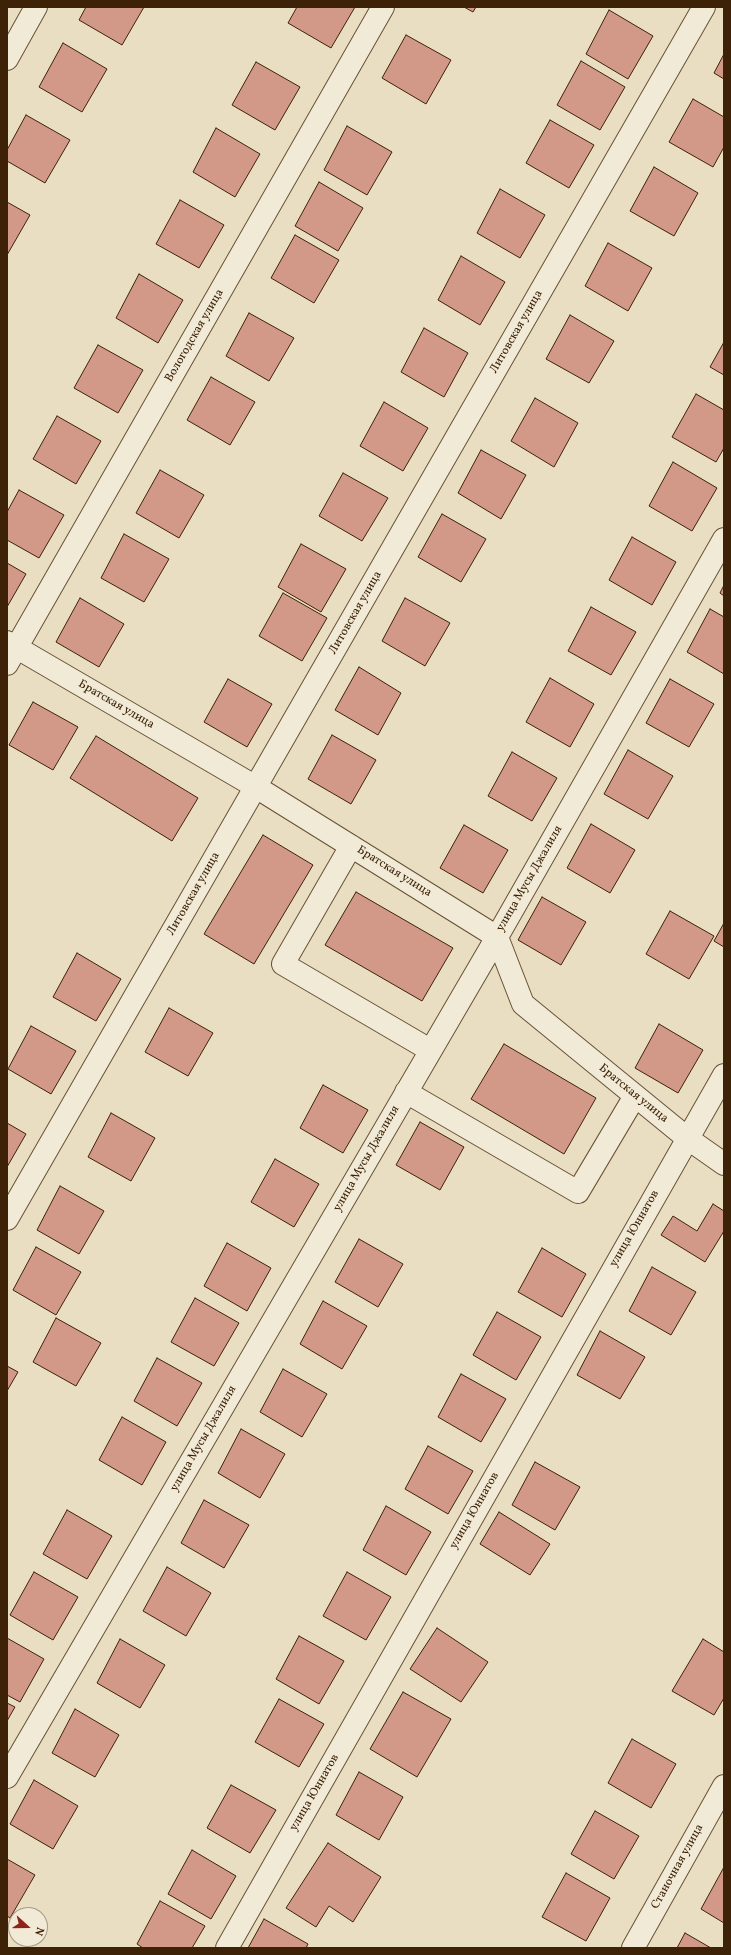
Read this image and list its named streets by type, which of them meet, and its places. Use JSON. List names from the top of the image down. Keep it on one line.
{"streets":{"street":["Литовская улица","Вологодская улица","Братская улица","улица Мусы Джалиля","улица Юннатов","Станочная улица"]},"crossings":[["Литовская улица","Братская улица"],["Вологодская улица","Братская улица"],["Братская улица","улица Мусы Джалиля"],["Братская улица","улица Юннатов"]],"north":"right"}
